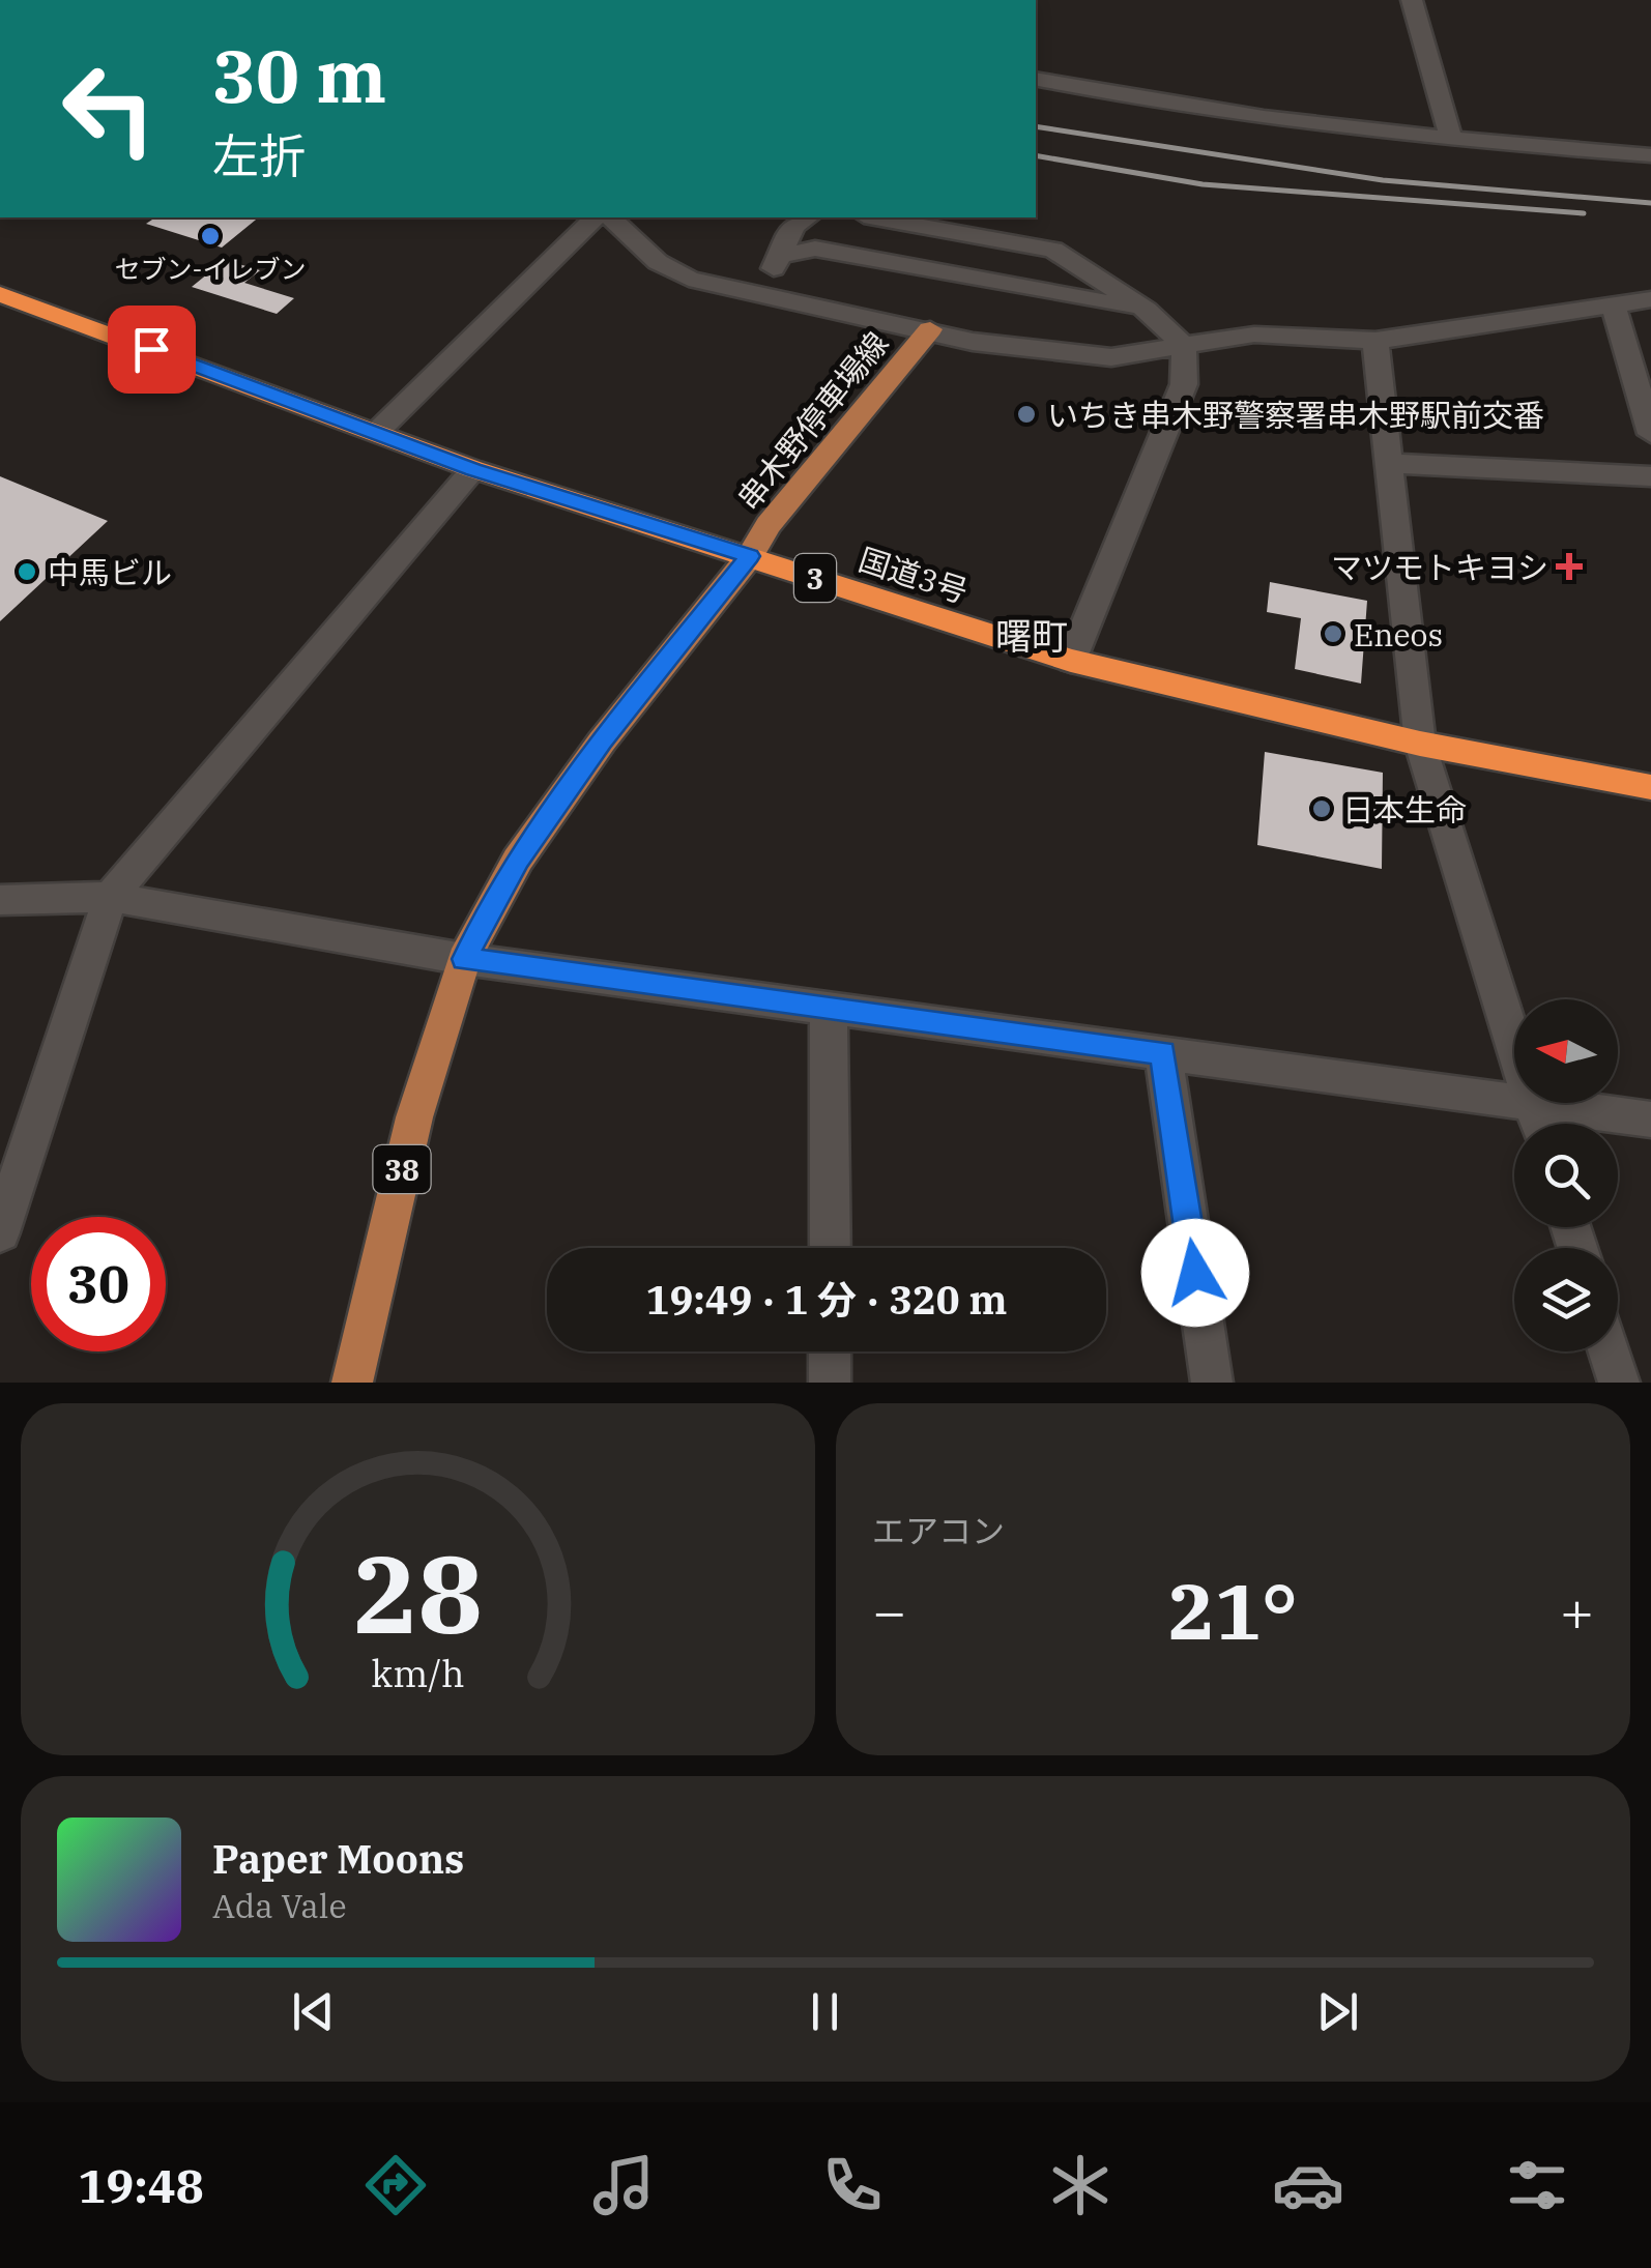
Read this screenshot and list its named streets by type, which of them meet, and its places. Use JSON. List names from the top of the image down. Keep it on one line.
{"streets":{"highway":["国道3号","3"],"main road":["串木野停車場線","38"]},"crossings":[["串木野停車場線","国道3号"],["串木野停車場線","38"],["国道3号","38"]],"districts":["曙町"],"places":{"other":["セブン-イレブン","いちき串木野警察署串木野駅前交番","中馬ビル","Eneos","日本生命"],"health":["マツモトキヨシ"]},"north":"left","page":{"turn":["30 m","左折"],"limit":"30","trip":"19:49 · 1 分 · 320 m","tile":"エアコン","heat":["−","21°","+"],"song":["Paper Moons","Ada Vale"],"tabs":"19:48","gauge":["28","km/h"]}}
